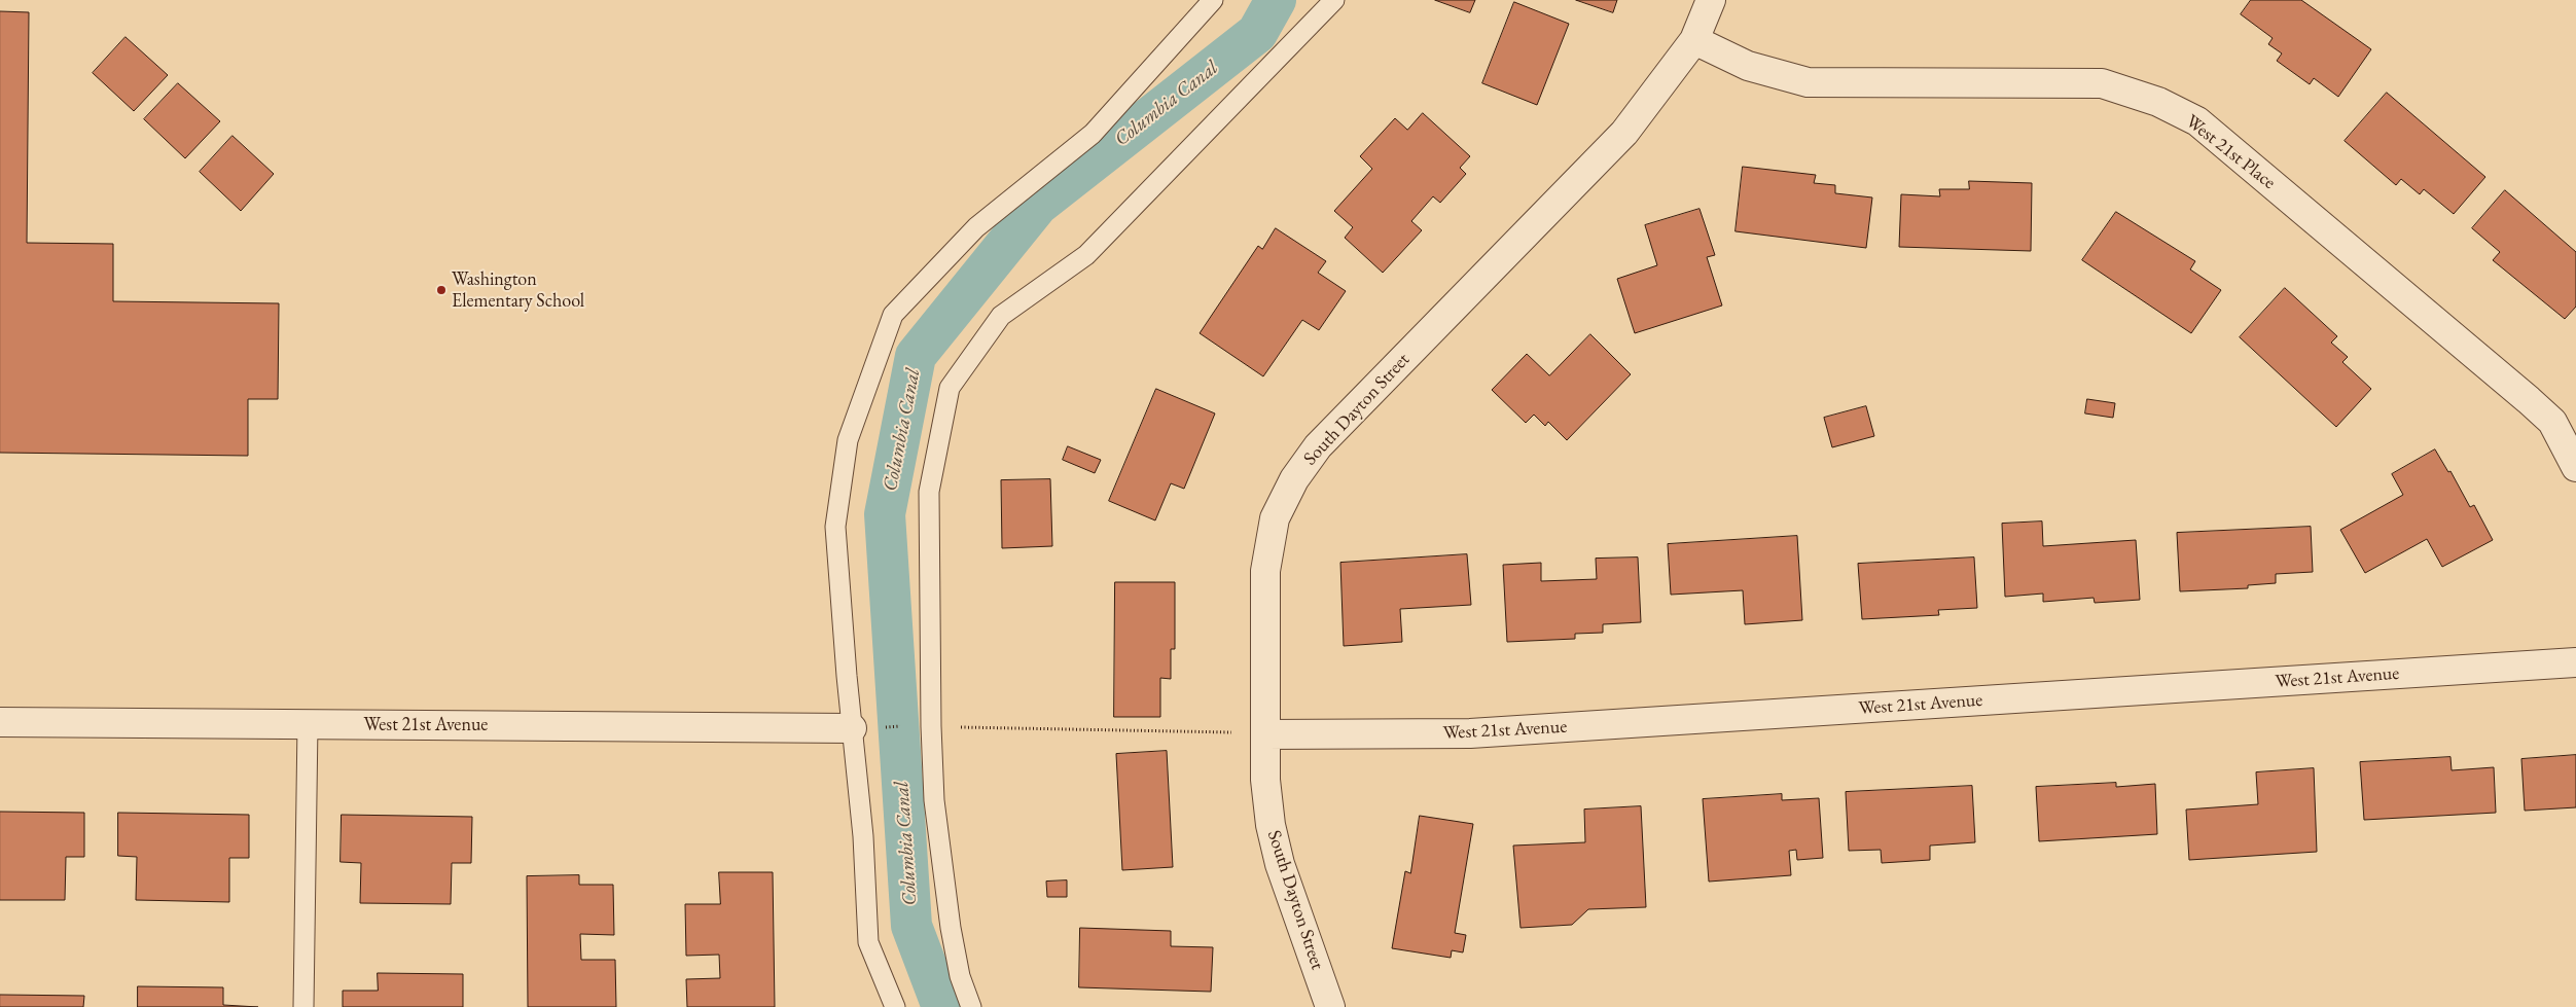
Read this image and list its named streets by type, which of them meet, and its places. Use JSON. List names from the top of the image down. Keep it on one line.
{"streets":{"street":["West 21st Place","South Dayton Street","West 21st Avenue"]},"crossings":[["West 21st Place","South Dayton Street"],["South Dayton Street","West 21st Avenue"]],"water":["Columbia Canal"],"places":["Washington Elementary School"]}
